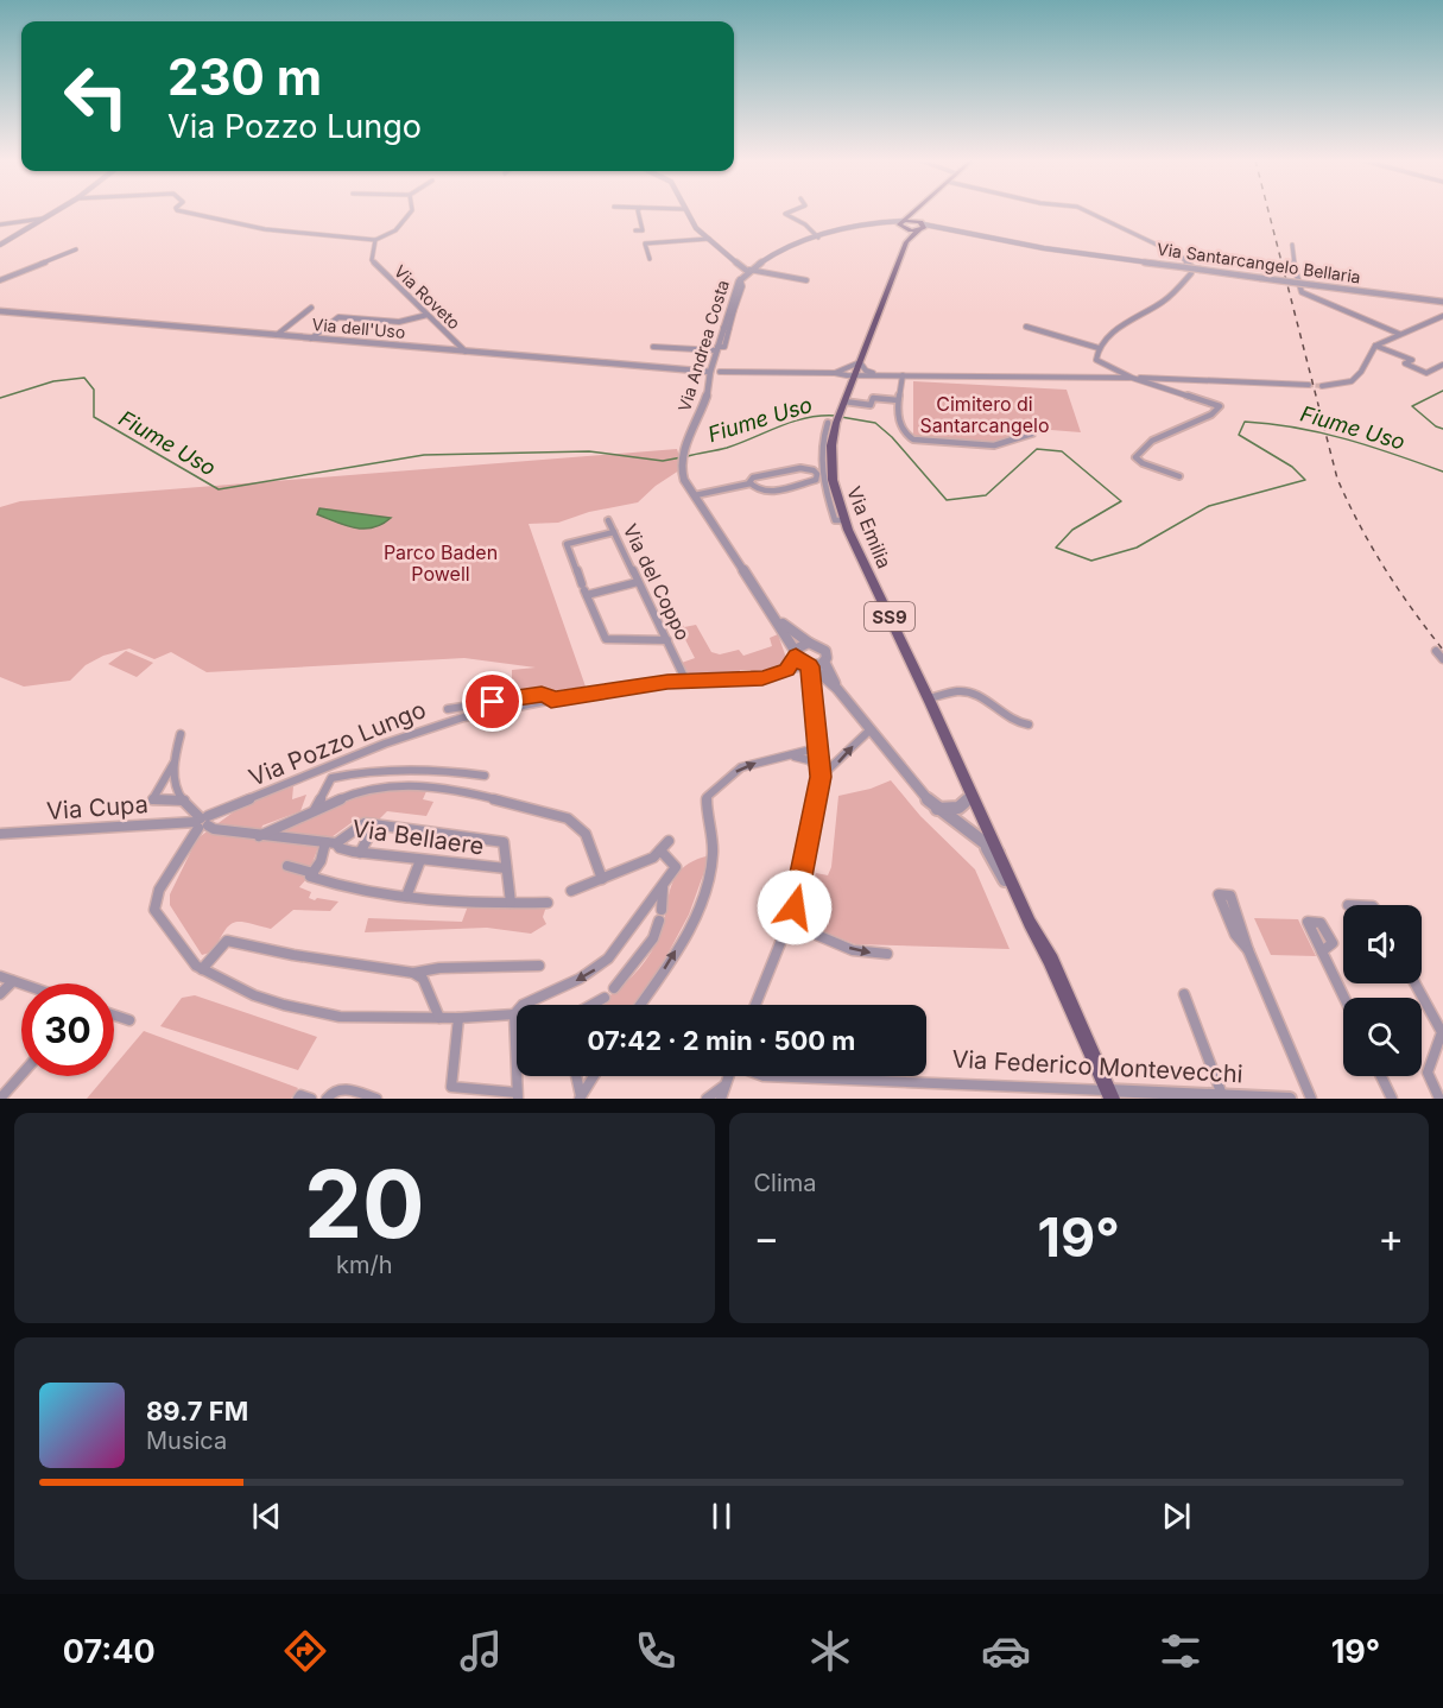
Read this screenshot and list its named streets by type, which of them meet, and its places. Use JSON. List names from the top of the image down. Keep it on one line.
{"streets":{"main road":["Via Emilia","SS9"],"street":["Via Santarcangelo Bellaria","Via Roveto","Via dell'Uso","Via Andrea Costa","Via del Coppo","Via Pozzo Lungo","Via Cupa","Via Bellaere","Via Federico Montevecchi"]},"crossings":[["Via Santarcangelo Bellaria","Via Emilia"],["Via Roveto","Via dell'Uso"],["Via dell'Uso","Via Andrea Costa"],["Via Andrea Costa","Via Pozzo Lungo"],["Via del Coppo","Via Pozzo Lungo"],["Via Pozzo Lungo","Via Cupa"]],"water":["Fiume Uso"],"parks":["Cimitero di Santarcangelo","Parco Baden Powell"],"page":{"turn":["230 m","Via Pozzo Lungo"],"limit":"30","trip":"07:42 · 2 min · 500 m","tile":[["20","km/h"],"Clima"],"heat":["−","19°","+"],"song":["89.7 FM","Musica"],"tabs":["07:40","19°"]}}
